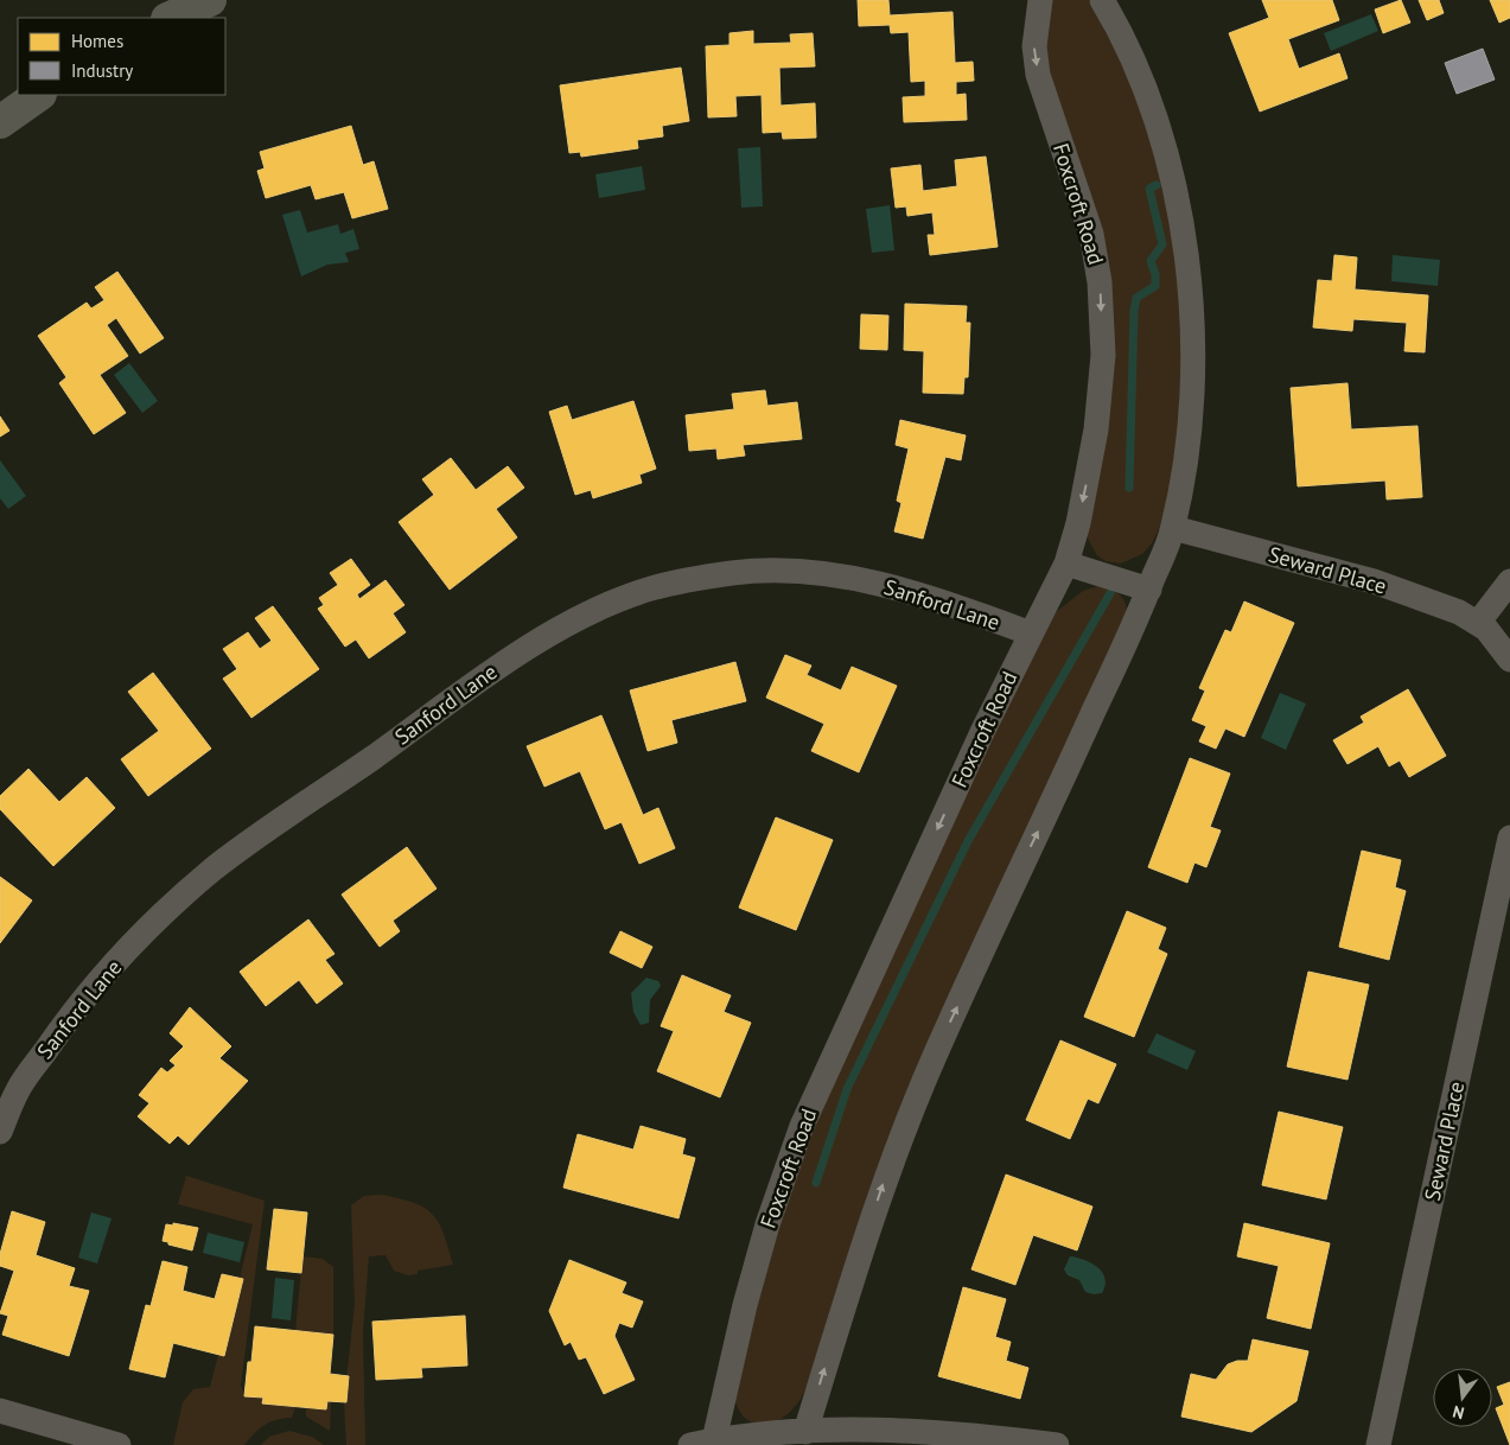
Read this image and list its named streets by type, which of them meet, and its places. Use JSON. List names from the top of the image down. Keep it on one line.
{"streets":{"street":["Foxcroft Road","Seward Place","Sanford Lane"]},"crossings":[["Foxcroft Road","Sanford Lane"]],"legend":["Homes","Industry"],"north":"bottom"}
